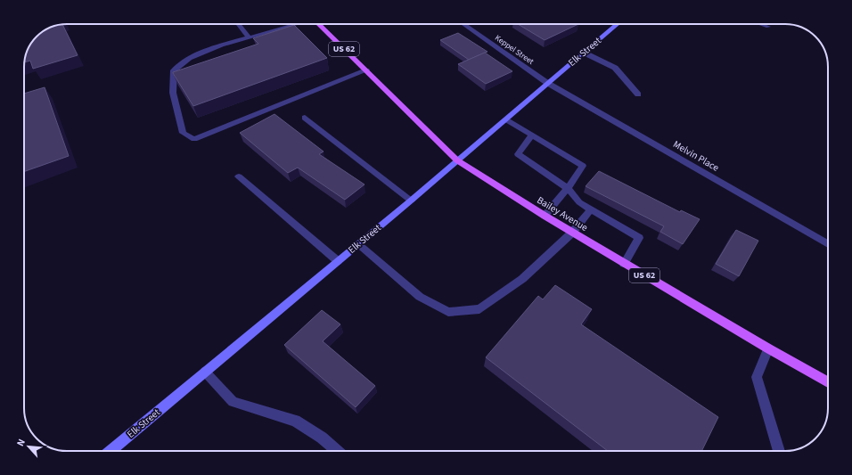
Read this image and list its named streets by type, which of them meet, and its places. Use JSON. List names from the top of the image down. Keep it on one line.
{"streets":{"main road":["US 62","Elk Street","Bailey Avenue"],"street":["Keppel Street","Melvin Place"]},"crossings":[["Keppel Street","Elk Street"],["Keppel Street","Melvin Place"],["Elk Street","Melvin Place"],["Elk Street","Bailey Avenue"]],"north":"top left"}
